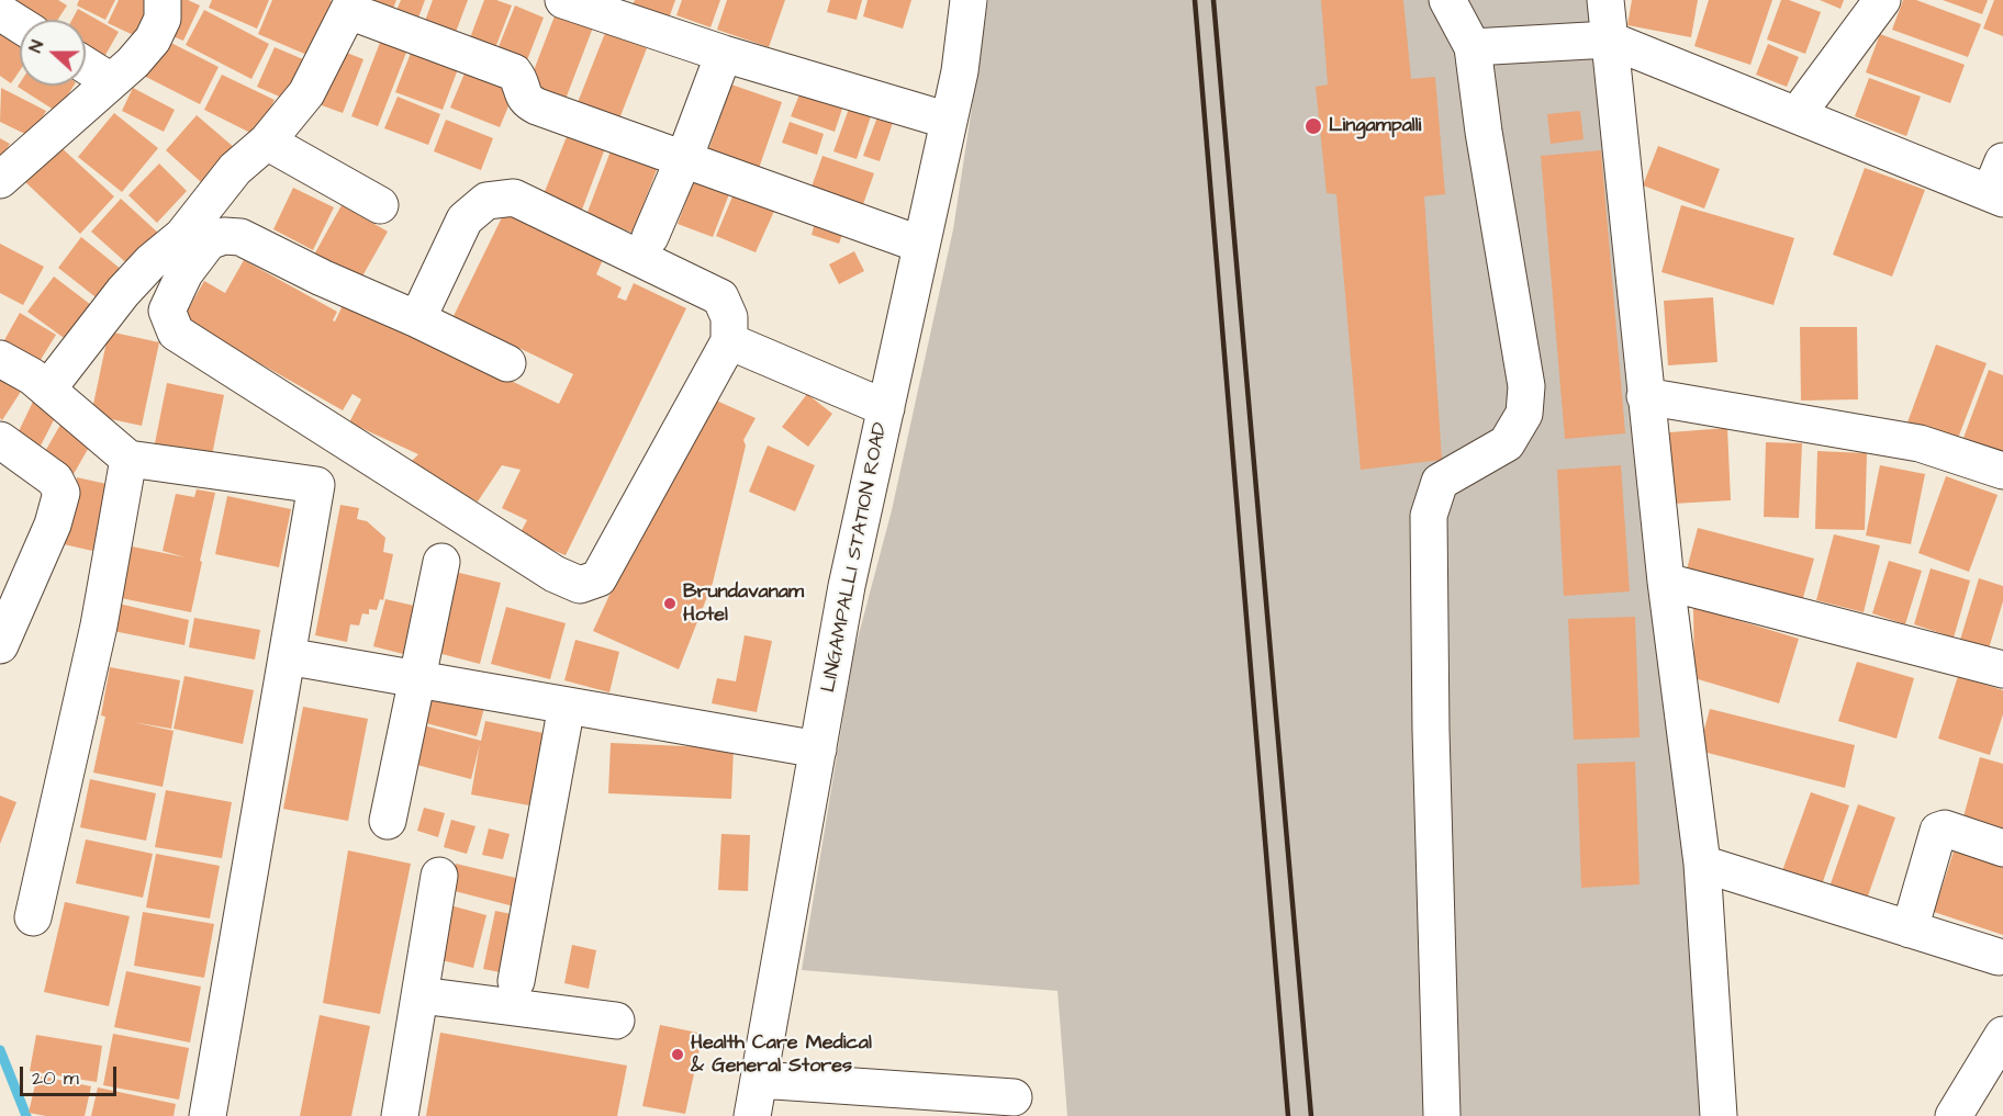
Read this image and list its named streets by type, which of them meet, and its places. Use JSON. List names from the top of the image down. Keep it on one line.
{"streets":{"street":["LINGAMPALLI STATION ROAD"]},"places":["Lingampalli","Brundavanam Hotel","Health Care Medical & General Stores"],"scale_bar":"20 m","north":"left"}
